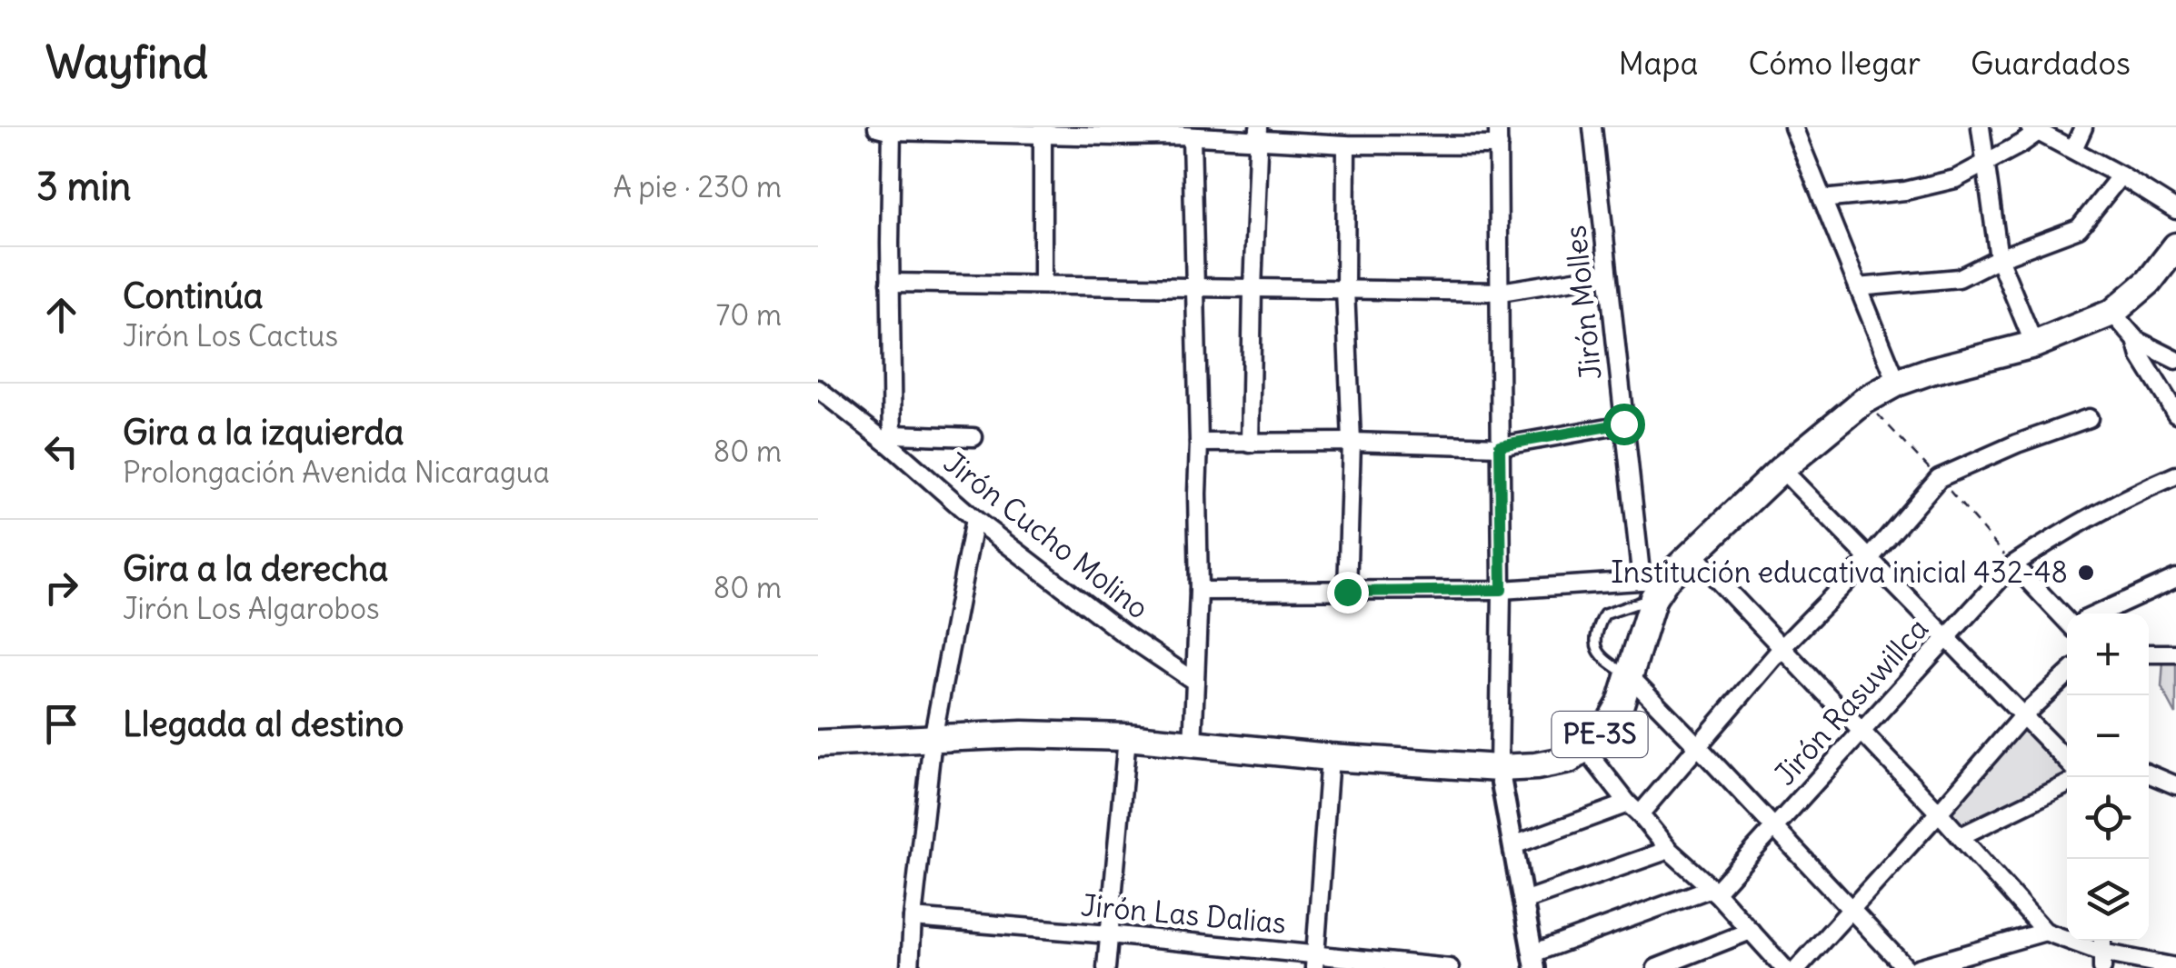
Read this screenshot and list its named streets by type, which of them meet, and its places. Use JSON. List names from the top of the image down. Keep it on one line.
{"streets":{"highway":["PE-3S"],"street":["Jirón Molles","Jirón Cucho Molino","Jirón Rasuwillca","Jirón Las Dalias"]},"crossings":[["Jirón Molles","PE-3S"]],"places":["Institución educativa inicial 432-48"],"page":{"header":"Wayfind","nav":["Mapa","Cómo llegar","Guardados"],"heading":["3 min","A pie · 230 m"],"list":[["Continúa","Jirón Los Cactus","70 m"],["Gira a la izquierda","Prolongación Avenida Nicaragua","80 m"],["Gira a la derecha","Jirón Los Algarobos","80 m"],"Llegada al destino"],"map_buttons":["+","−"]}}
